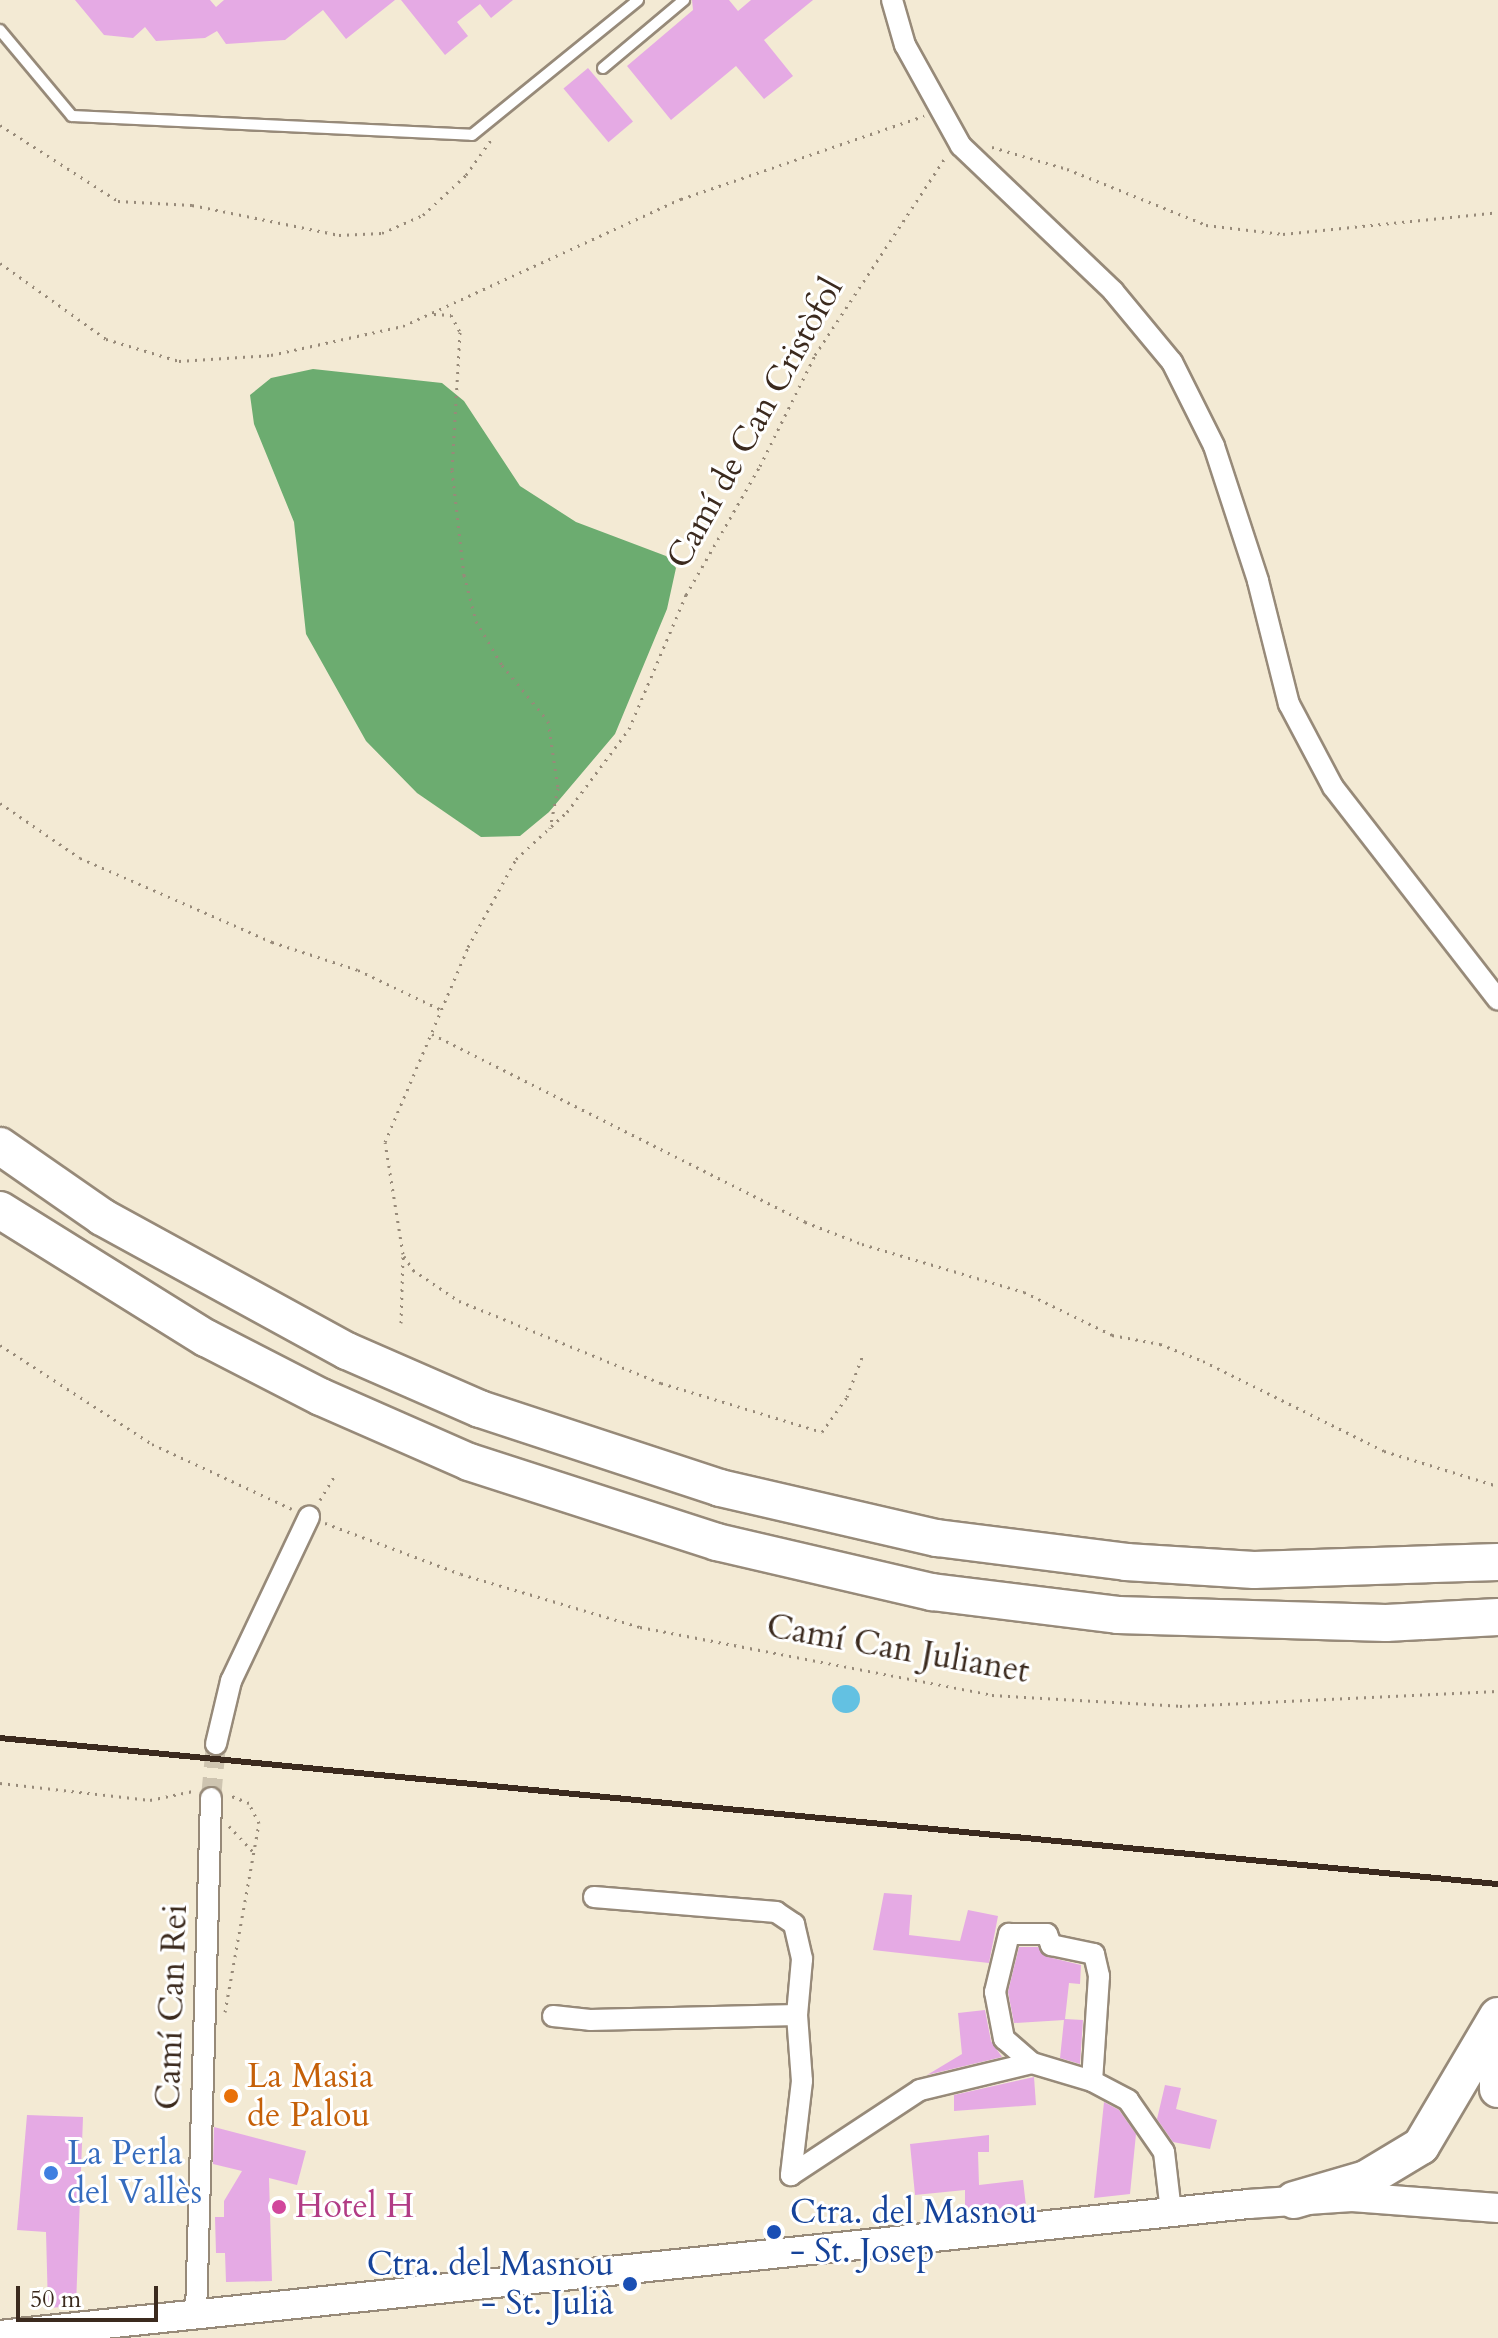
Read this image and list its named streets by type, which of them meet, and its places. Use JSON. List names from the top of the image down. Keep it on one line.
{"streets":{"street":["Camí Can Rei"],"path":["Camí de Can Cristòfol","Camí Can Julianet"]},"places":["La Masia de Palou","La Perla del Vallès","Hotel H","Ctra. del Masnou - St. Josep","Ctra. del Masnou - St. Julià"],"scale_bar":"50 m"}
